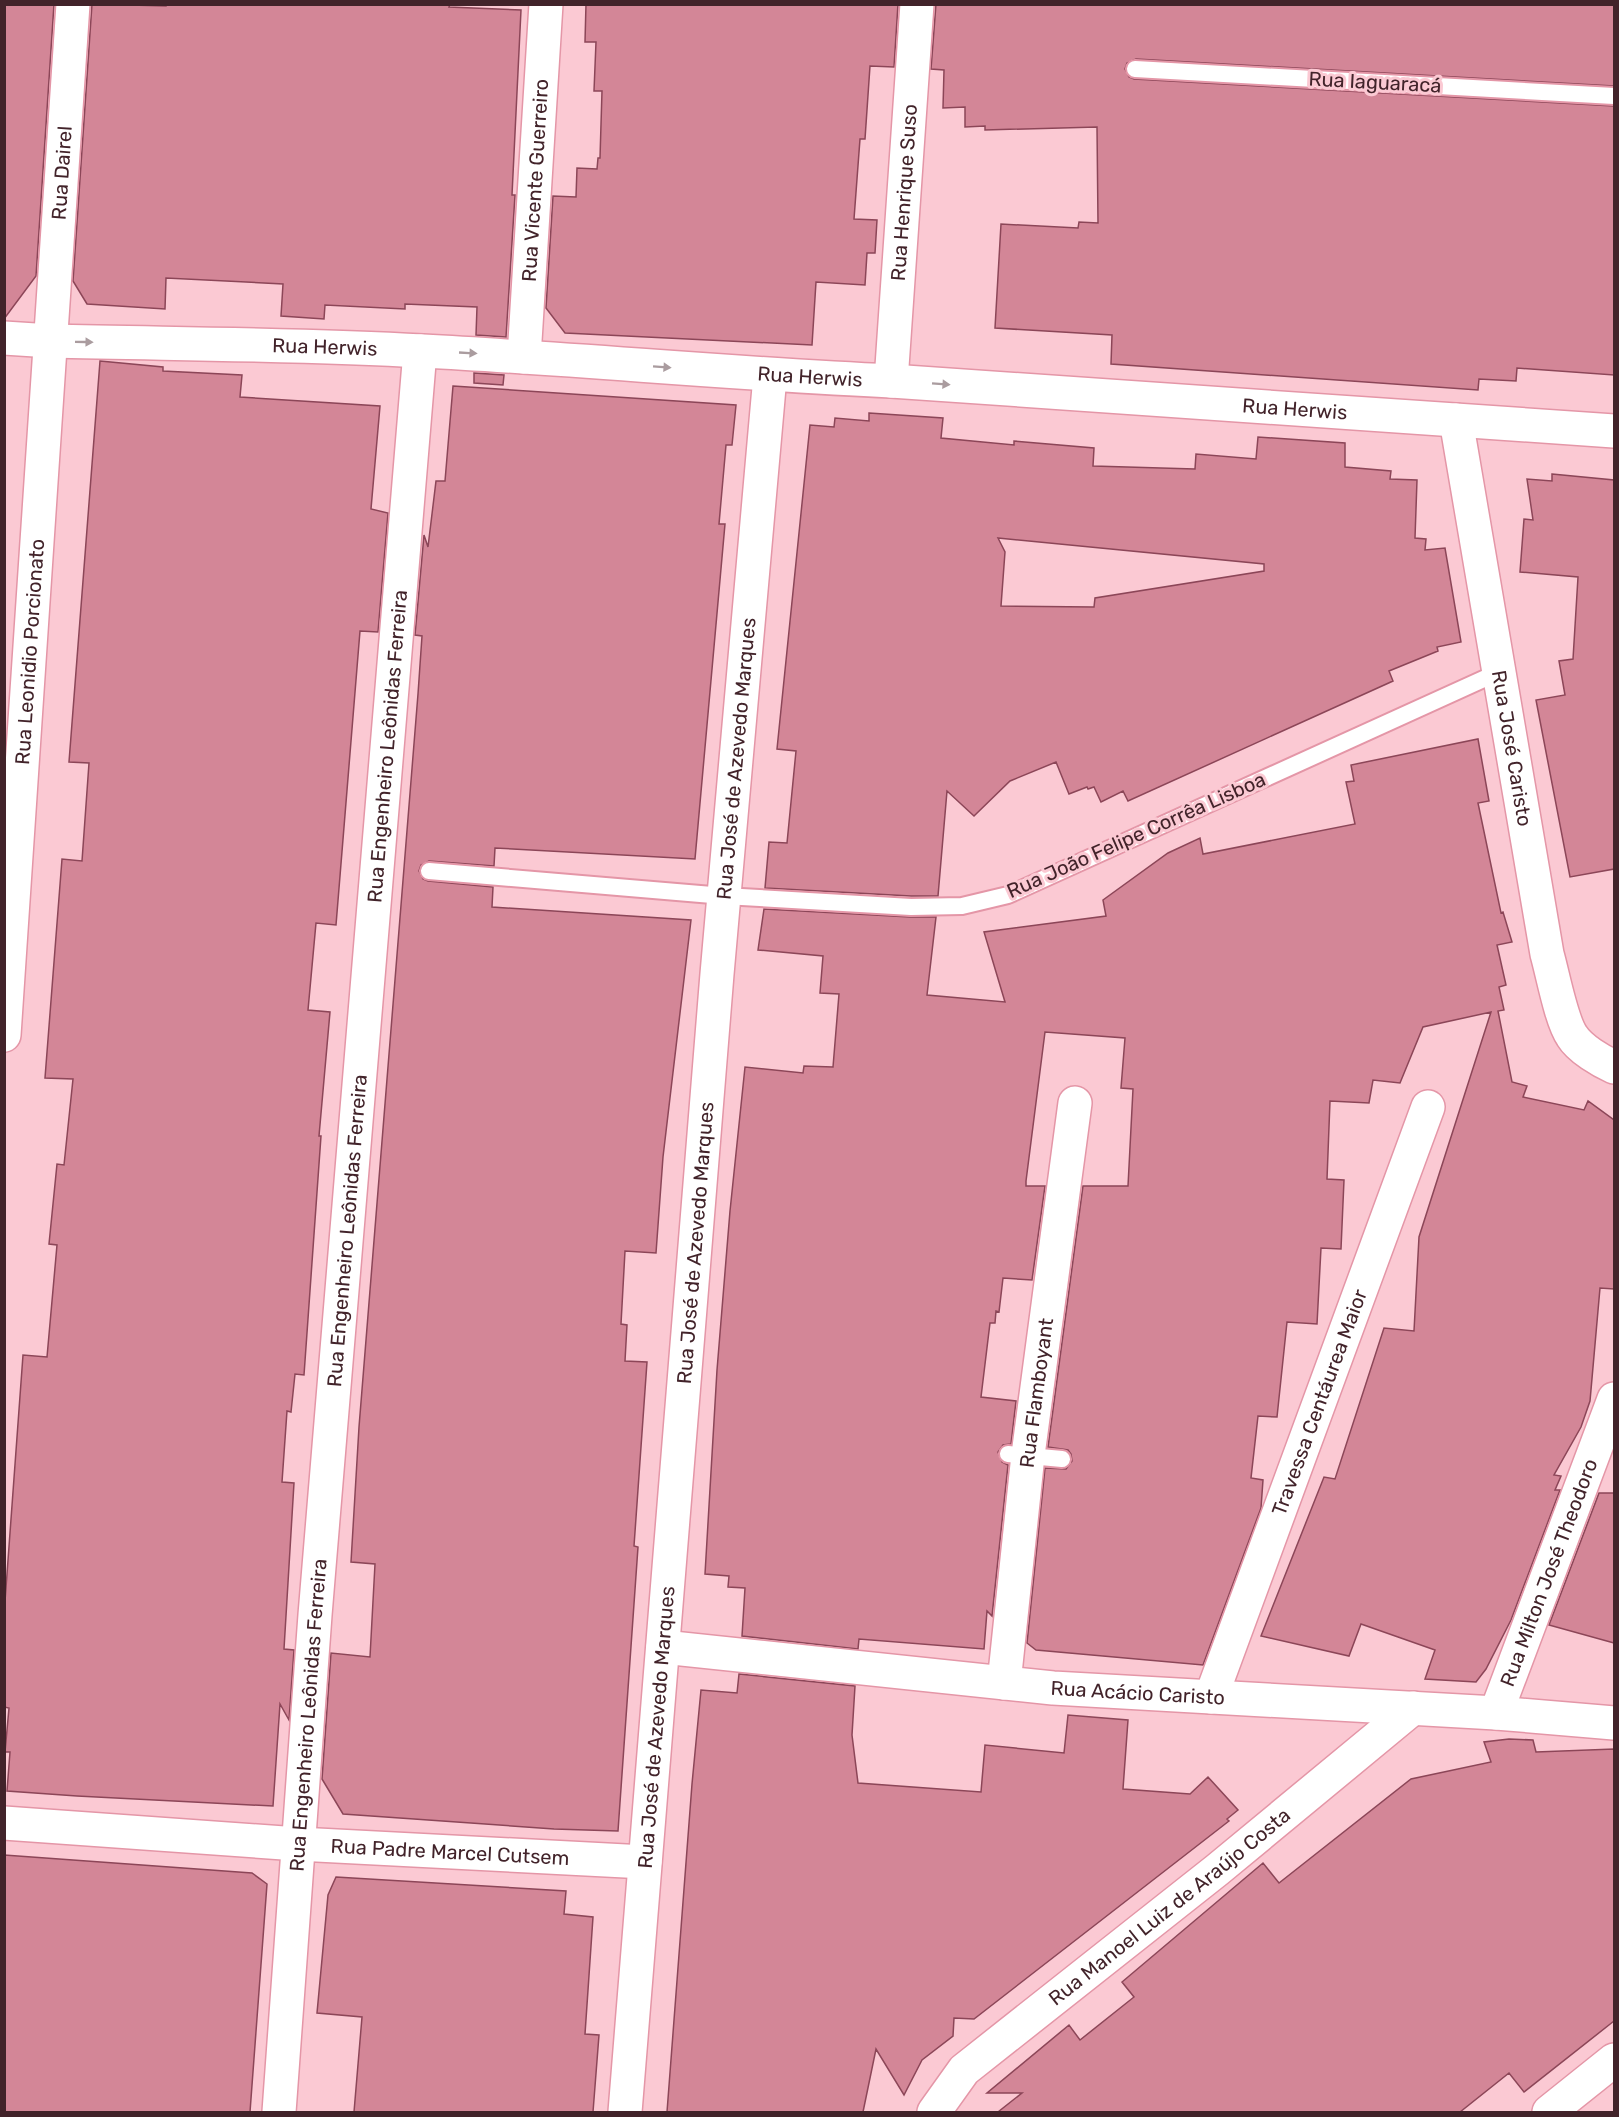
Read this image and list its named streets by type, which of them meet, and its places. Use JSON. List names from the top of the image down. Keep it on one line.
{"streets":{"street":["Rua Dairel","Rua Vicente Guerreiro","Rua Henrique Suso","Rua Herwis","Rua Leonidio Porcionato","Rua Engenheiro Leônidas Ferreira","Rua José Caristo","Rua José de Azevedo Marques","Rua Flamboyant","Travessa Centáurea Maior","Rua Milton José Theodoro","Rua Acácio Caristo","Rua Padre Marcel Cutsem","Rua Manoel Luiz de Araújo Costa"],"lane":["Rua Iaguaracá","Rua João Felipe Corrêa Lisboa"]},"crossings":[["Rua Dairel","Rua Herwis"],["Rua Dairel","Rua Leonidio Porcionato"],["Rua Vicente Guerreiro","Rua Herwis"],["Rua Henrique Suso","Rua Herwis"],["Rua Herwis","Rua Leonidio Porcionato"],["Rua Herwis","Rua Engenheiro Leônidas Ferreira"],["Rua Herwis","Rua José Caristo"],["Rua Herwis","Rua José de Azevedo Marques"],["Rua Engenheiro Leônidas Ferreira","Rua Padre Marcel Cutsem"],["Rua José Caristo","Rua João Felipe Corrêa Lisboa"],["Rua José de Azevedo Marques","Rua João Felipe Corrêa Lisboa"],["Rua José de Azevedo Marques","Rua Acácio Caristo"],["Rua José de Azevedo Marques","Rua Padre Marcel Cutsem"],["Rua Flamboyant","Rua Acácio Caristo"],["Travessa Centáurea Maior","Rua Acácio Caristo"],["Rua Milton José Theodoro","Rua Acácio Caristo"],["Rua Acácio Caristo","Rua Manoel Luiz de Araújo Costa"]],"one_way":["Rua Herwis"]}
